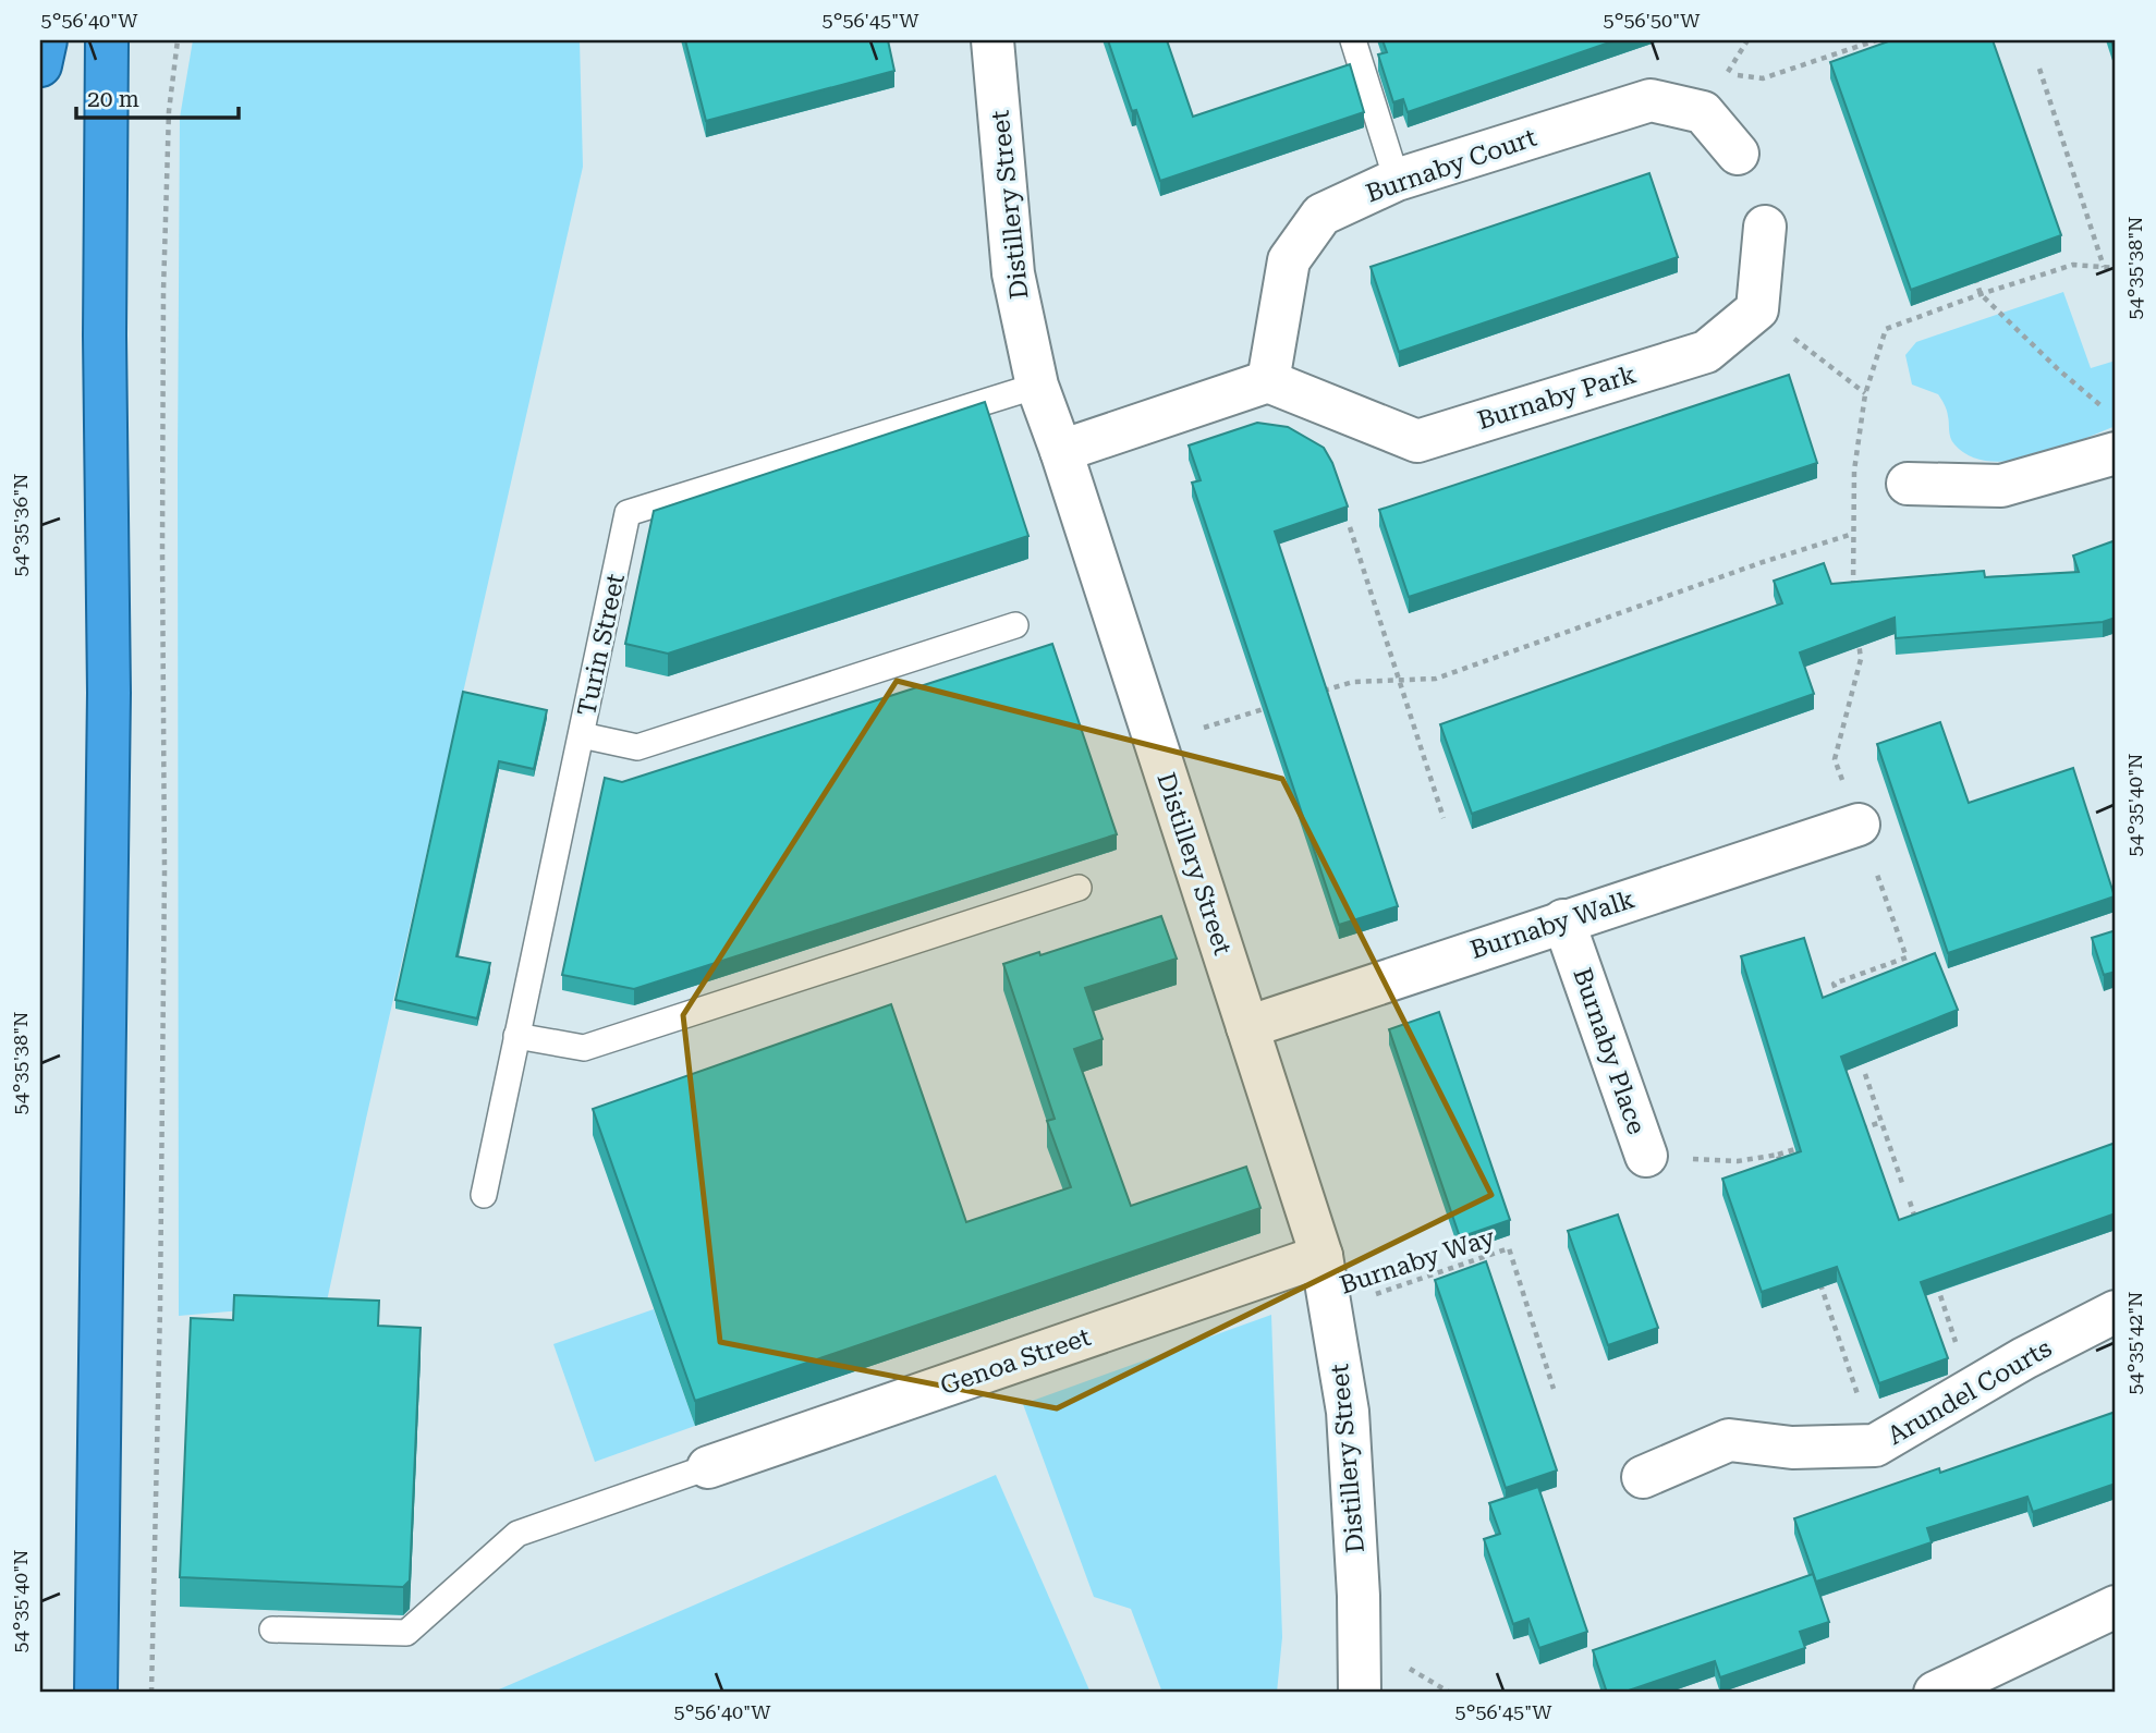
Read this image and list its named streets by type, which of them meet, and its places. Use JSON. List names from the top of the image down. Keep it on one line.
{"streets":{"street":["Burnaby Court","Distillery Street","Burnaby Park","Burnaby Walk","Burnaby Place","Genoa Street","Arundel Courts"],"lane":["Turin Street"],"path":["Burnaby Way"]},"crossings":[["Burnaby Court","Burnaby Park"],["Distillery Street","Turin Street"],["Distillery Street","Burnaby Walk"],["Distillery Street","Burnaby Way"],["Distillery Street","Genoa Street"],["Burnaby Walk","Burnaby Place"]],"scale_bar":"20 m","coordinates":["5°56'40\"W","5°56'45\"W","5°56'50\"W","54°35'38\"N","54°35'36\"N","54°35'40\"N","54°35'42\"N"]}
